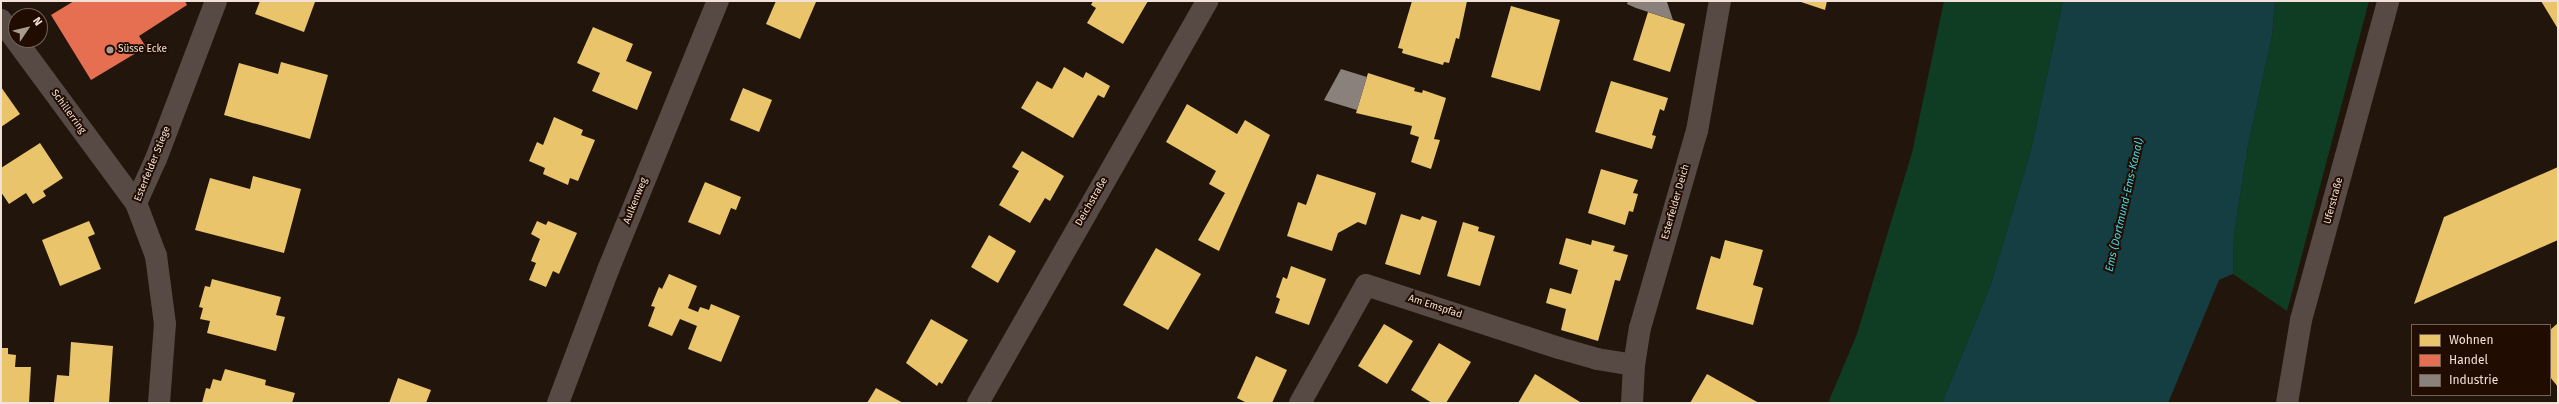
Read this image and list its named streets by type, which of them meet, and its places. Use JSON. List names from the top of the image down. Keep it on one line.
{"streets":{"street":["Schillerring","Esterfelder Stiege","Aulkenweg","Uferstraße","Deichstraße","Esterfelder Deich","Am Emspfad"]},"crossings":[["Schillerring","Esterfelder Stiege"],["Esterfelder Deich","Am Emspfad"]],"water":["Ems (Dortmund-Ems-Kanal)"],"places":["Süsse Ecke"],"legend":["Wohnen","Handel","Industrie"],"north":"top right"}
